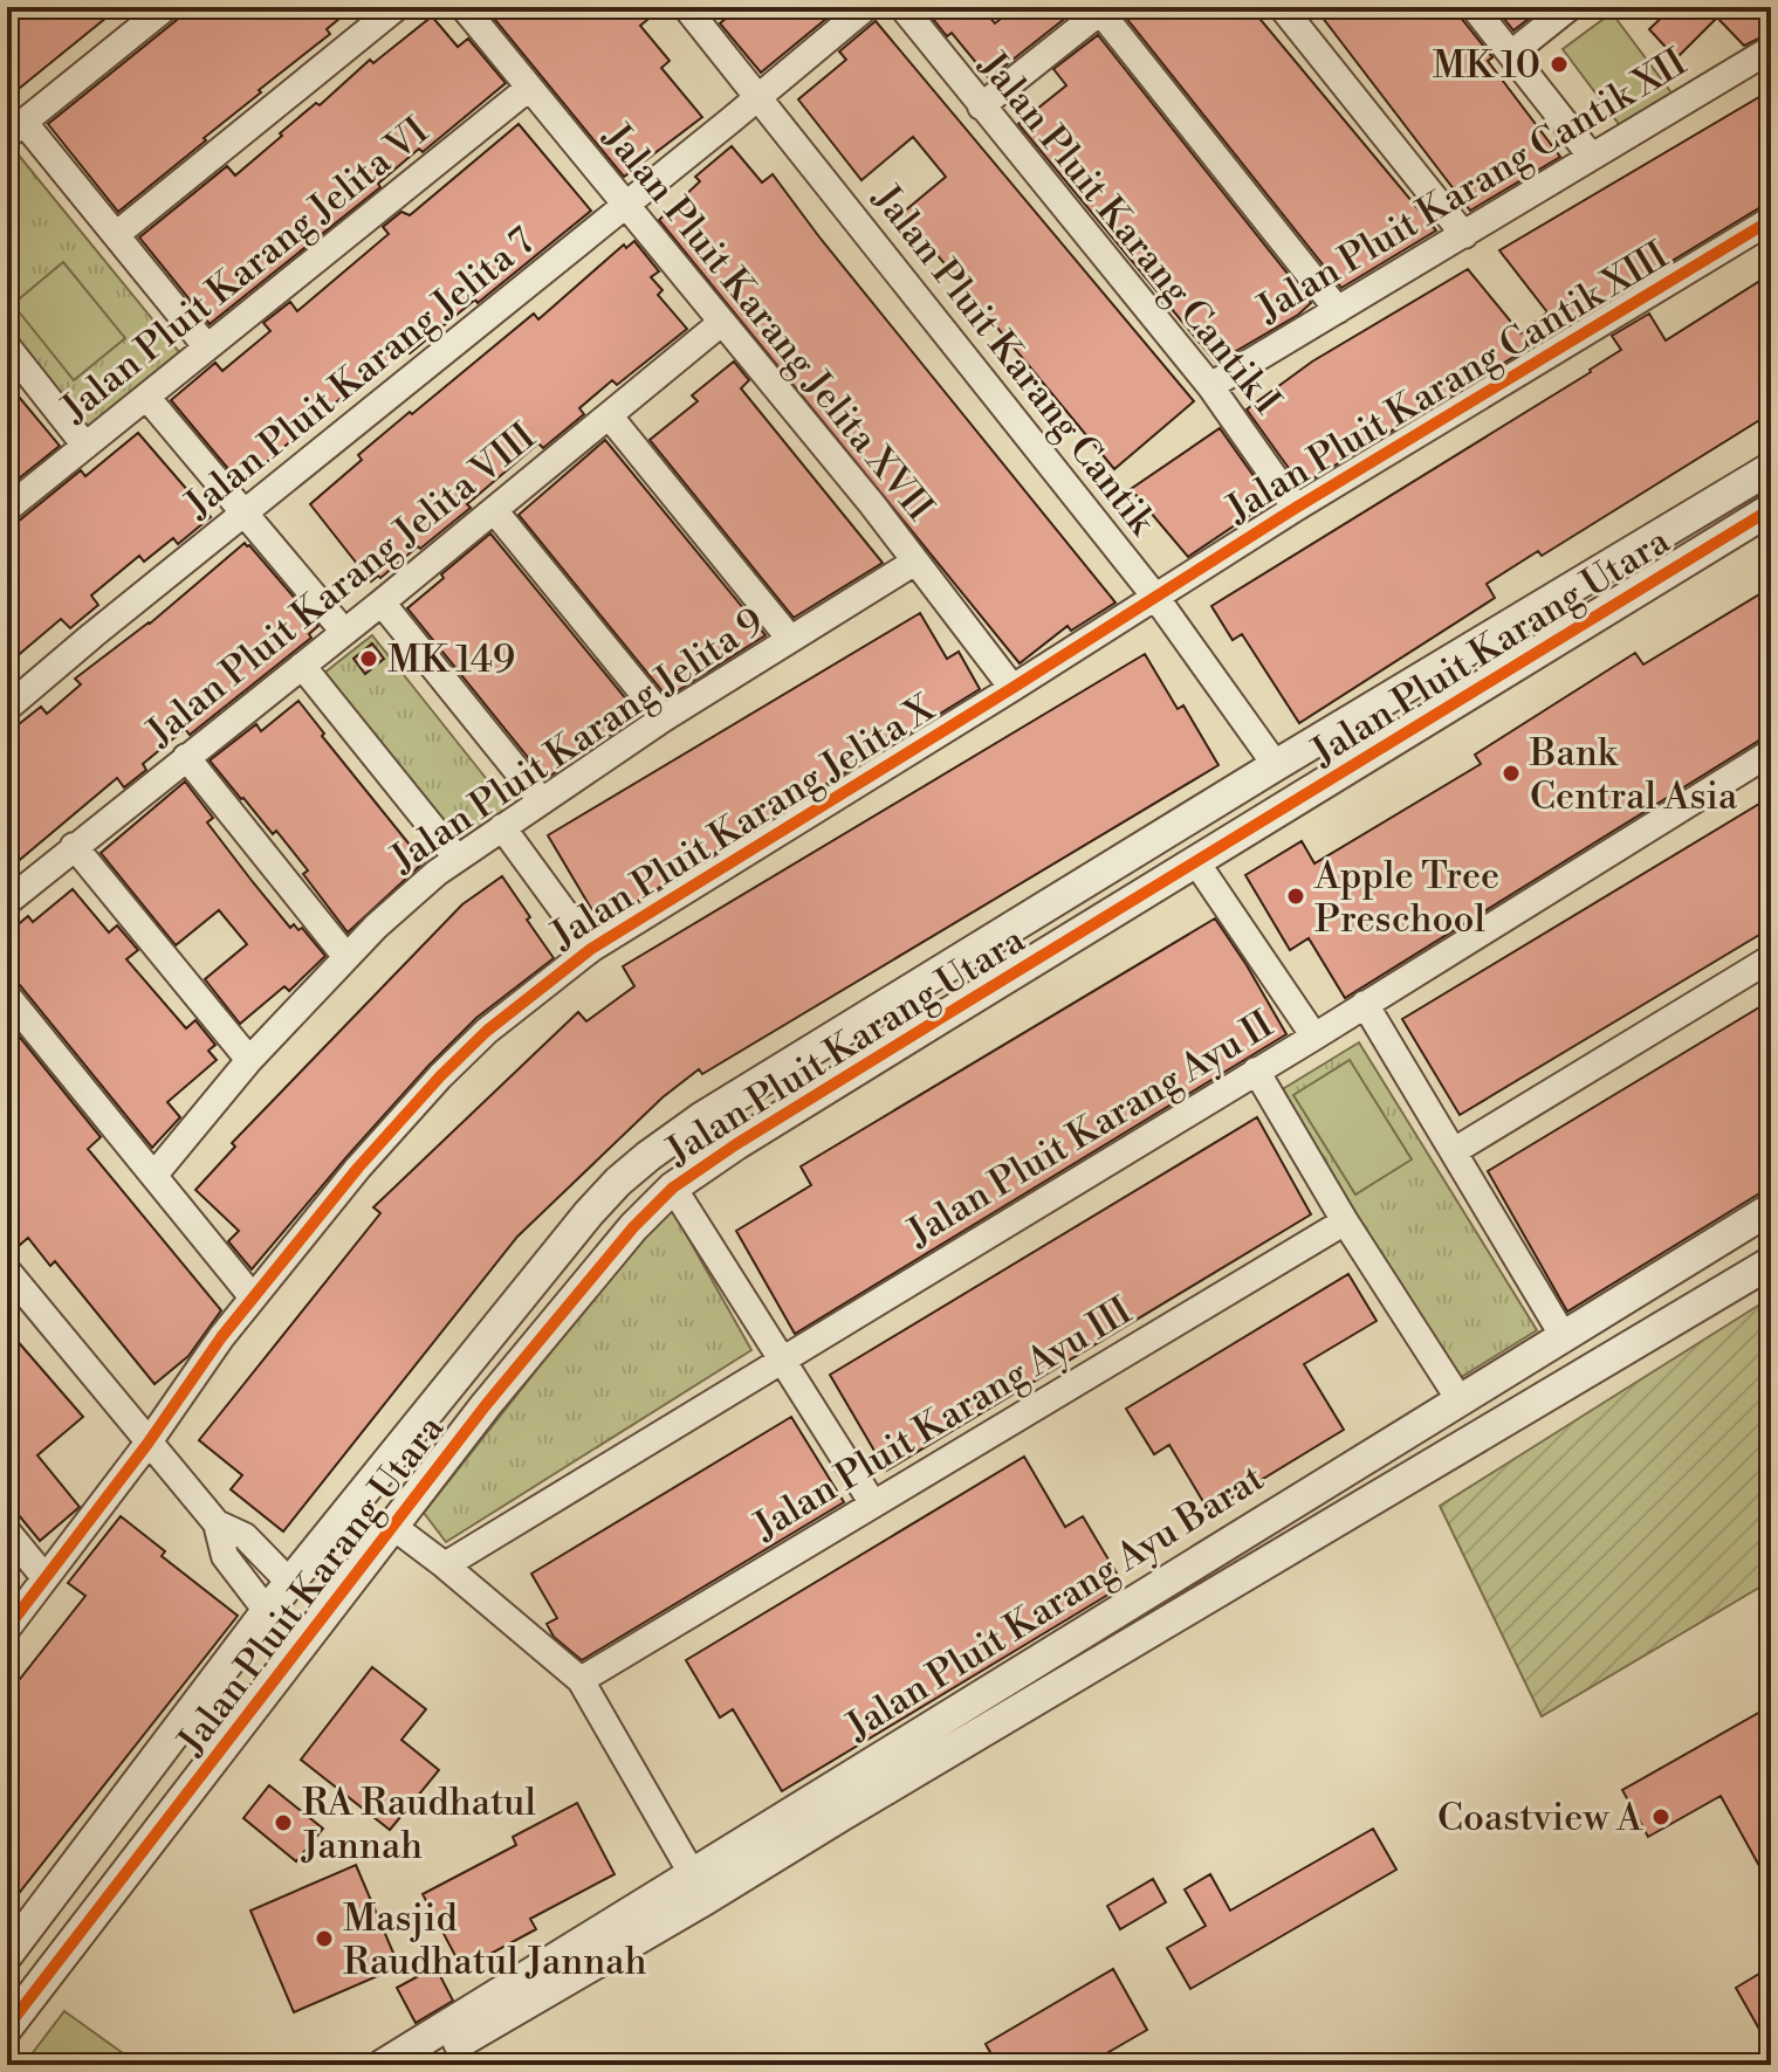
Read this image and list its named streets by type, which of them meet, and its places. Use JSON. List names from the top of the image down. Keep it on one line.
{"streets":{"street":["Jalan Pluit Karang Cantik XII","Jalan Pluit Karang Cantik I","Jalan Pluit Karang Jelita VI","Jalan Pluit Karang Jelita XVII","Jalan Pluit Karang Cantik","Jalan Pluit Karang Jelita 7","Jalan Pluit Karang Cantik XIII","Jalan Pluit Karang Jelita VIII","Jalan Pluit Karang Utara","Jalan Pluit Karang Jelita 9","Jalan Pluit Karang Jelita X","Jalan Pluit Karang Ayu II","Jalan Pluit Karang Ayu III","Jalan Pluit Karang Ayu Barat"]},"crossings":[["Jalan Pluit Karang Cantik XII","Jalan Pluit Karang Cantik I"],["Jalan Pluit Karang Cantik I","Jalan Pluit Karang Cantik XIII"],["Jalan Pluit Karang Jelita VI","Jalan Pluit Karang Jelita XVII"],["Jalan Pluit Karang Jelita XVII","Jalan Pluit Karang Jelita 7"],["Jalan Pluit Karang Jelita XVII","Jalan Pluit Karang Jelita VIII"],["Jalan Pluit Karang Jelita XVII","Jalan Pluit Karang Jelita 9"],["Jalan Pluit Karang Jelita XVII","Jalan Pluit Karang Jelita X"],["Jalan Pluit Karang Cantik","Jalan Pluit Karang Jelita 7"],["Jalan Pluit Karang Cantik","Jalan Pluit Karang Cantik XIII"],["Jalan Pluit Karang Cantik","Jalan Pluit Karang Utara"],["Jalan Pluit Karang Cantik","Jalan Pluit Karang Jelita X"],["Jalan Pluit Karang Cantik XIII","Jalan Pluit Karang Jelita X"]],"places":["MK 10","MK 149","Bank Central Asia","Apple Tree Preschool","Coastview A","RA Raudhatul Jannah","Masjid Raudhatul Jannah"]}
